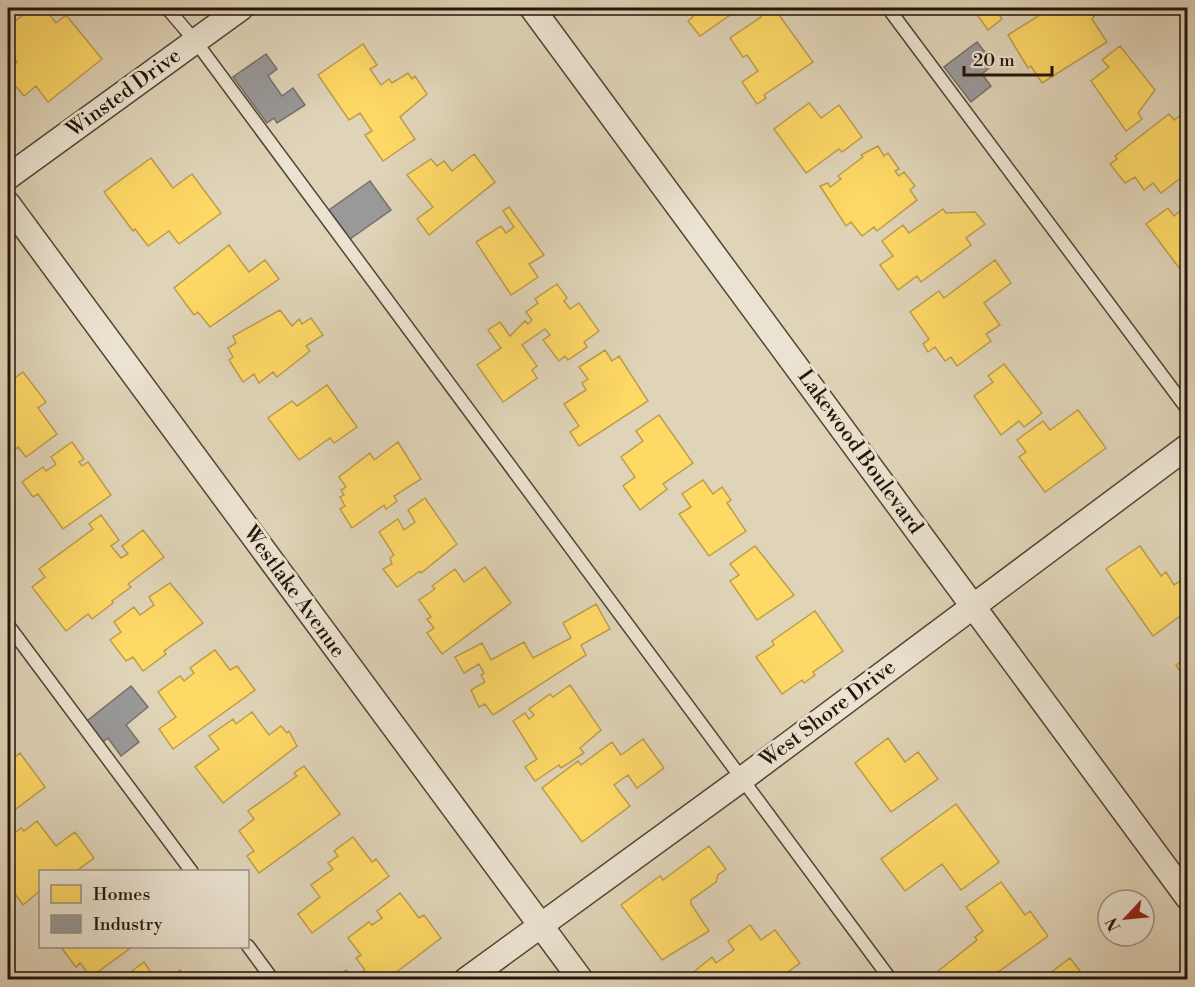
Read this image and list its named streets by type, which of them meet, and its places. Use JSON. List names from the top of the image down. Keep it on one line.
{"streets":{"street":["Winsted Drive","Lakewood Boulevard","Westlake Avenue","West Shore Drive"]},"crossings":[["Lakewood Boulevard","West Shore Drive"],["Westlake Avenue","West Shore Drive"]],"legend":["Homes","Industry"],"scale_bar":"20 m","north":"bottom left"}
